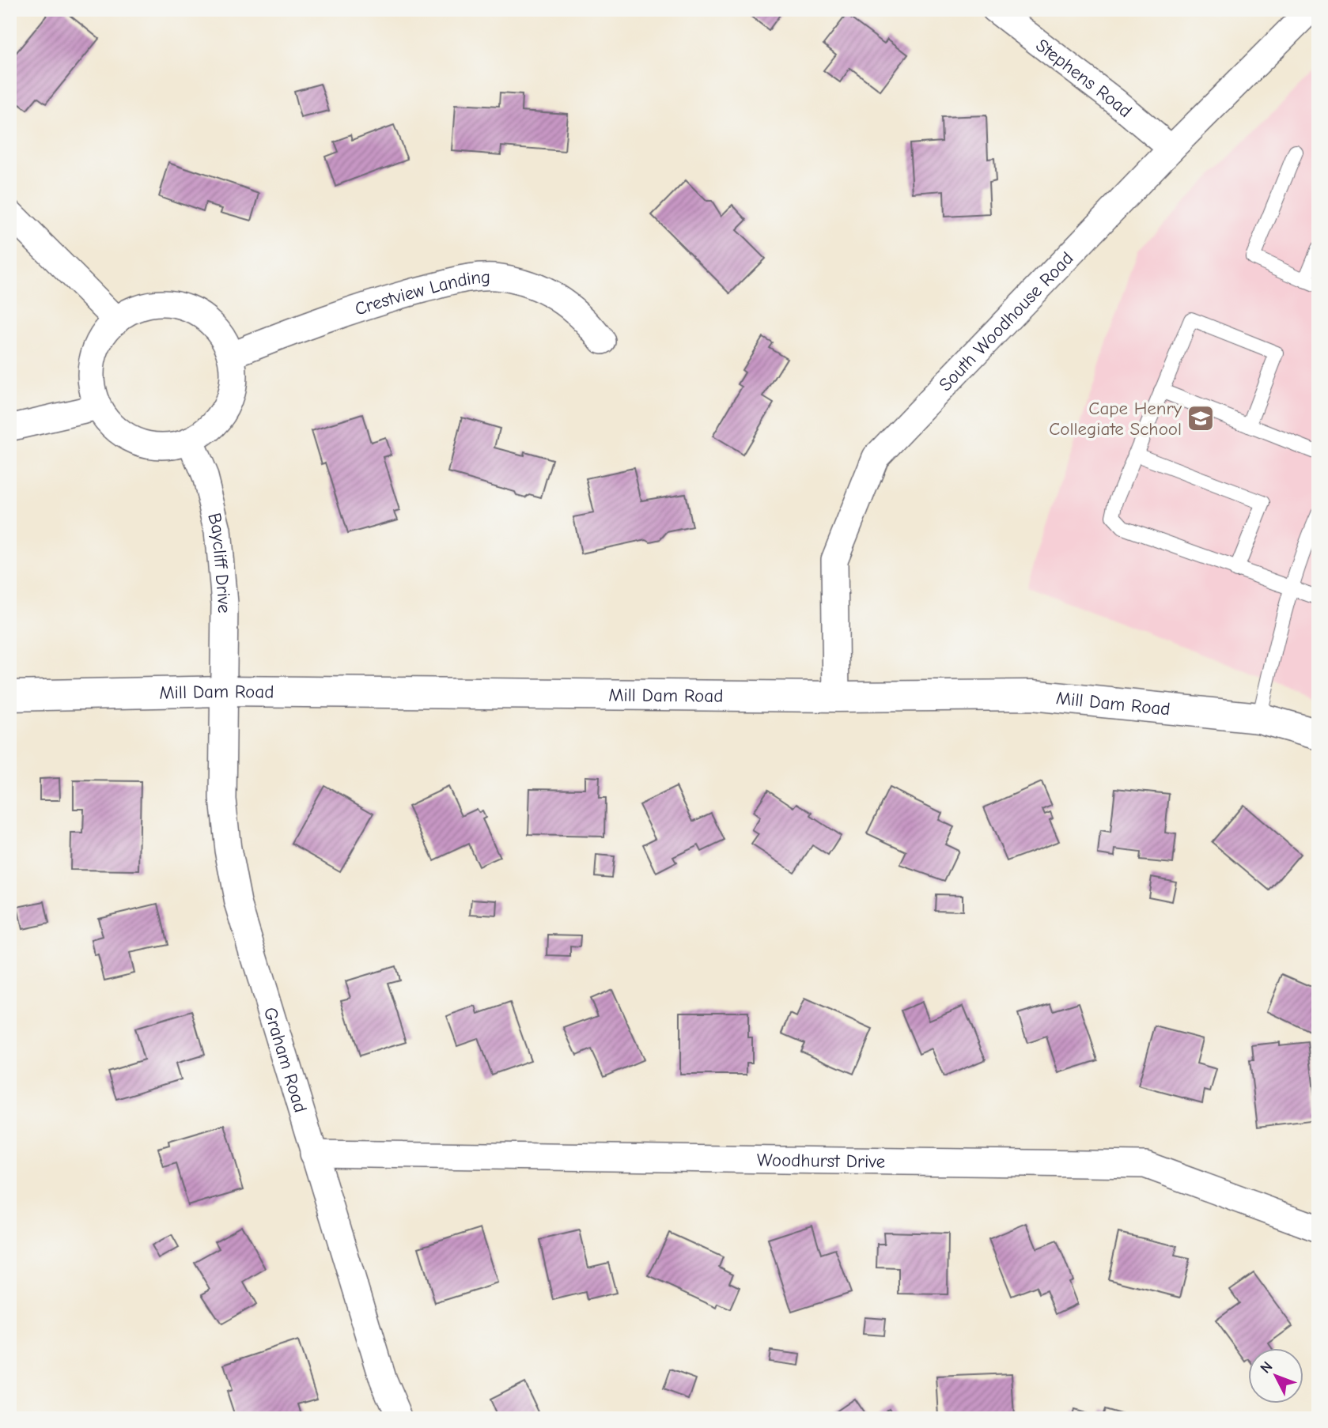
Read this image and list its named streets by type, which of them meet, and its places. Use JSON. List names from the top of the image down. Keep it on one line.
{"streets":{"street":["Stephens Road","Crestview Landing","South Woodhouse Road","Baycliff Drive","Mill Dam Road","Graham Road","Woodhurst Drive"]},"crossings":[["Stephens Road","South Woodhouse Road"],["Crestview Landing","Baycliff Drive"],["South Woodhouse Road","Mill Dam Road"],["Baycliff Drive","Mill Dam Road"],["Baycliff Drive","Graham Road"],["Mill Dam Road","Graham Road"],["Graham Road","Woodhurst Drive"]],"places":{"school or university":["Cape Henry Collegiate School"]},"north":"top left"}
